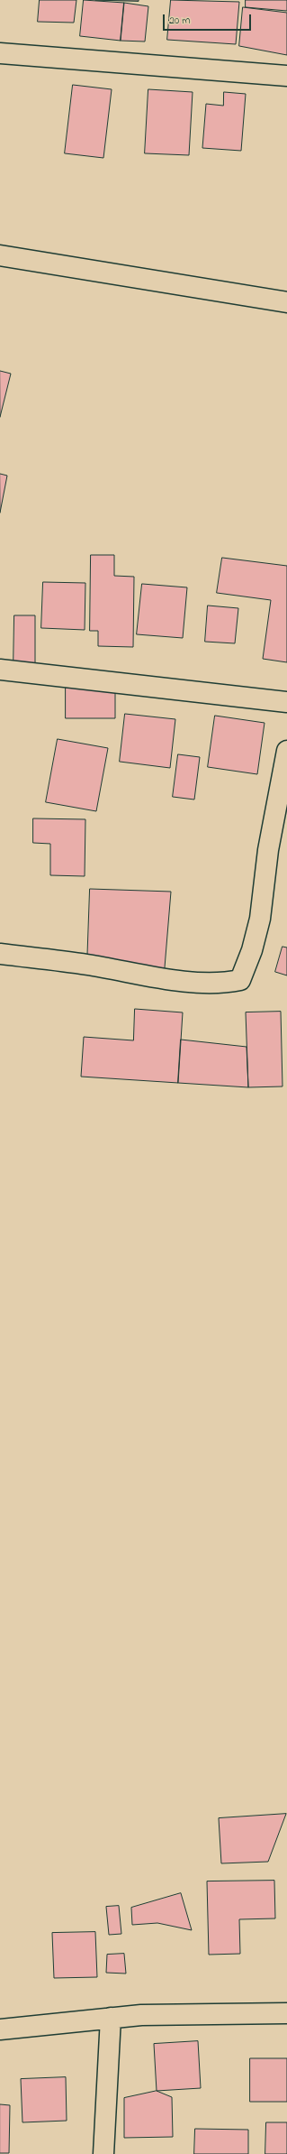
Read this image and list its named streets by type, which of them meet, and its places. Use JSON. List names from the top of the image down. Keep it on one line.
{"scale_bar":"20 m"}
